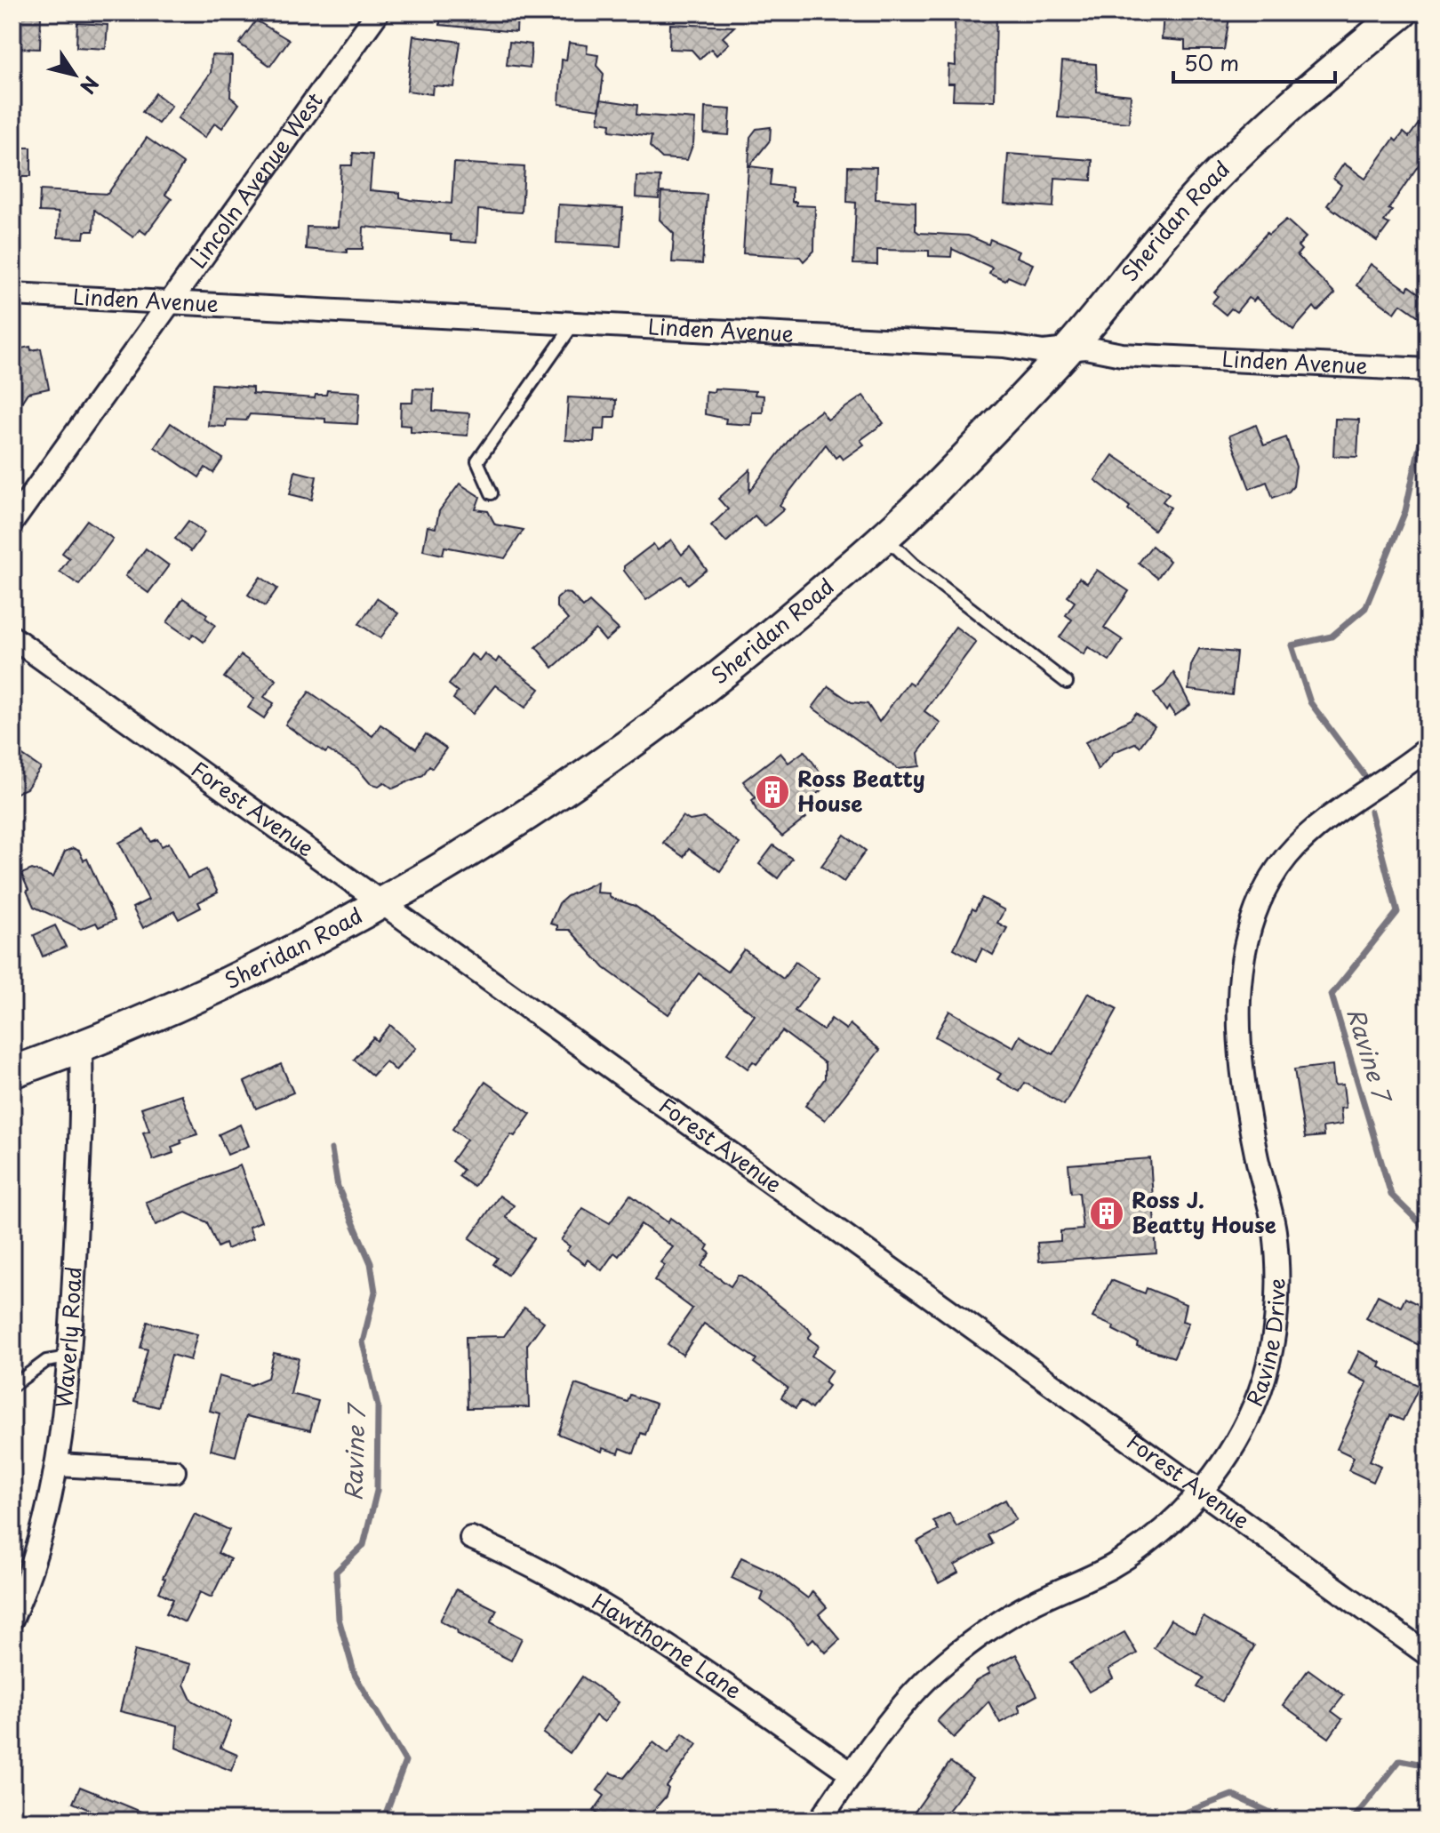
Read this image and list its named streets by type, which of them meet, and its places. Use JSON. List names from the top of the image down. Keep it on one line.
{"streets":{"street":["Lincoln Avenue West","Sheridan Road","Linden Avenue","Forest Avenue","Waverly Road","Ravine Drive","Hawthorne Lane"]},"crossings":[["Lincoln Avenue West","Linden Avenue"],["Sheridan Road","Linden Avenue"],["Sheridan Road","Forest Avenue"],["Sheridan Road","Waverly Road"],["Forest Avenue","Ravine Drive"],["Ravine Drive","Hawthorne Lane"]],"water":["Ravine 7"],"places":{"building":["Ross Beatty House","Ross J. Beatty House"]},"scale_bar":"50 m","north":"bottom right"}
